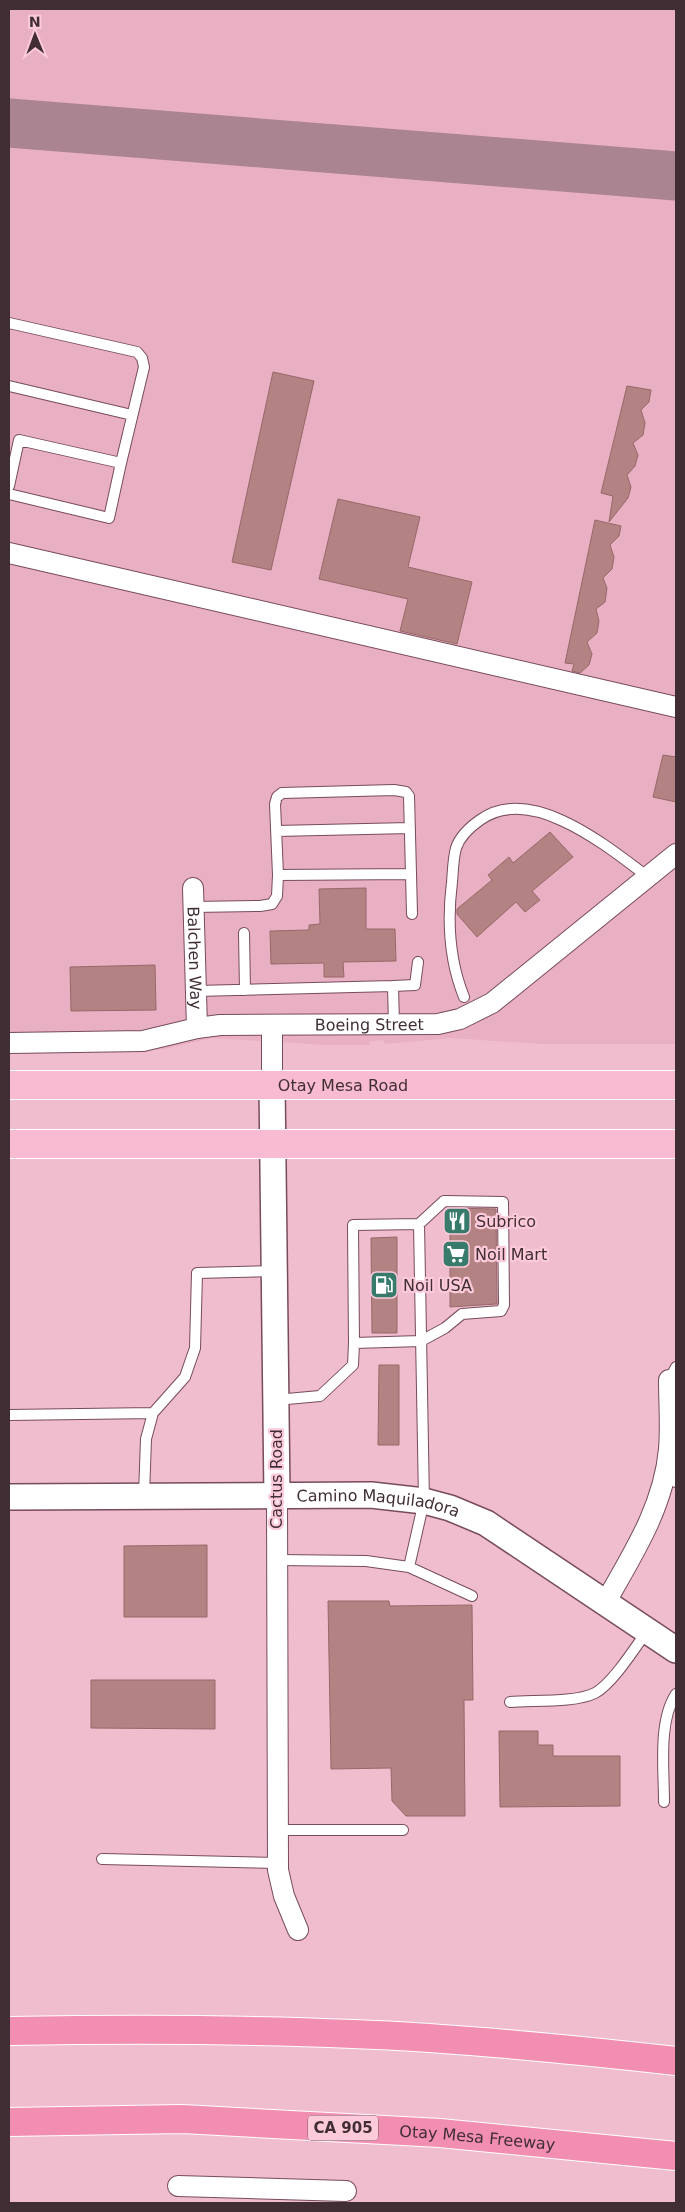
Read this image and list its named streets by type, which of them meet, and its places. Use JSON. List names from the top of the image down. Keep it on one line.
{"streets":{"highway":["CA 905","Otay Mesa Freeway"],"main road":["Otay Mesa Road"],"street":["Balchen Way","Boeing Street","Cactus Road","Camino Maquiladora"]},"crossings":[["Balchen Way","Boeing Street"],["Boeing Street","Cactus Road"],["Otay Mesa Road","Cactus Road"],["Cactus Road","Camino Maquiladora"]],"places":{"restaurant":["Subrico"],"supermarket":["Noil Mart"],"fuel station":["Noil USA"]},"north":"top"}
